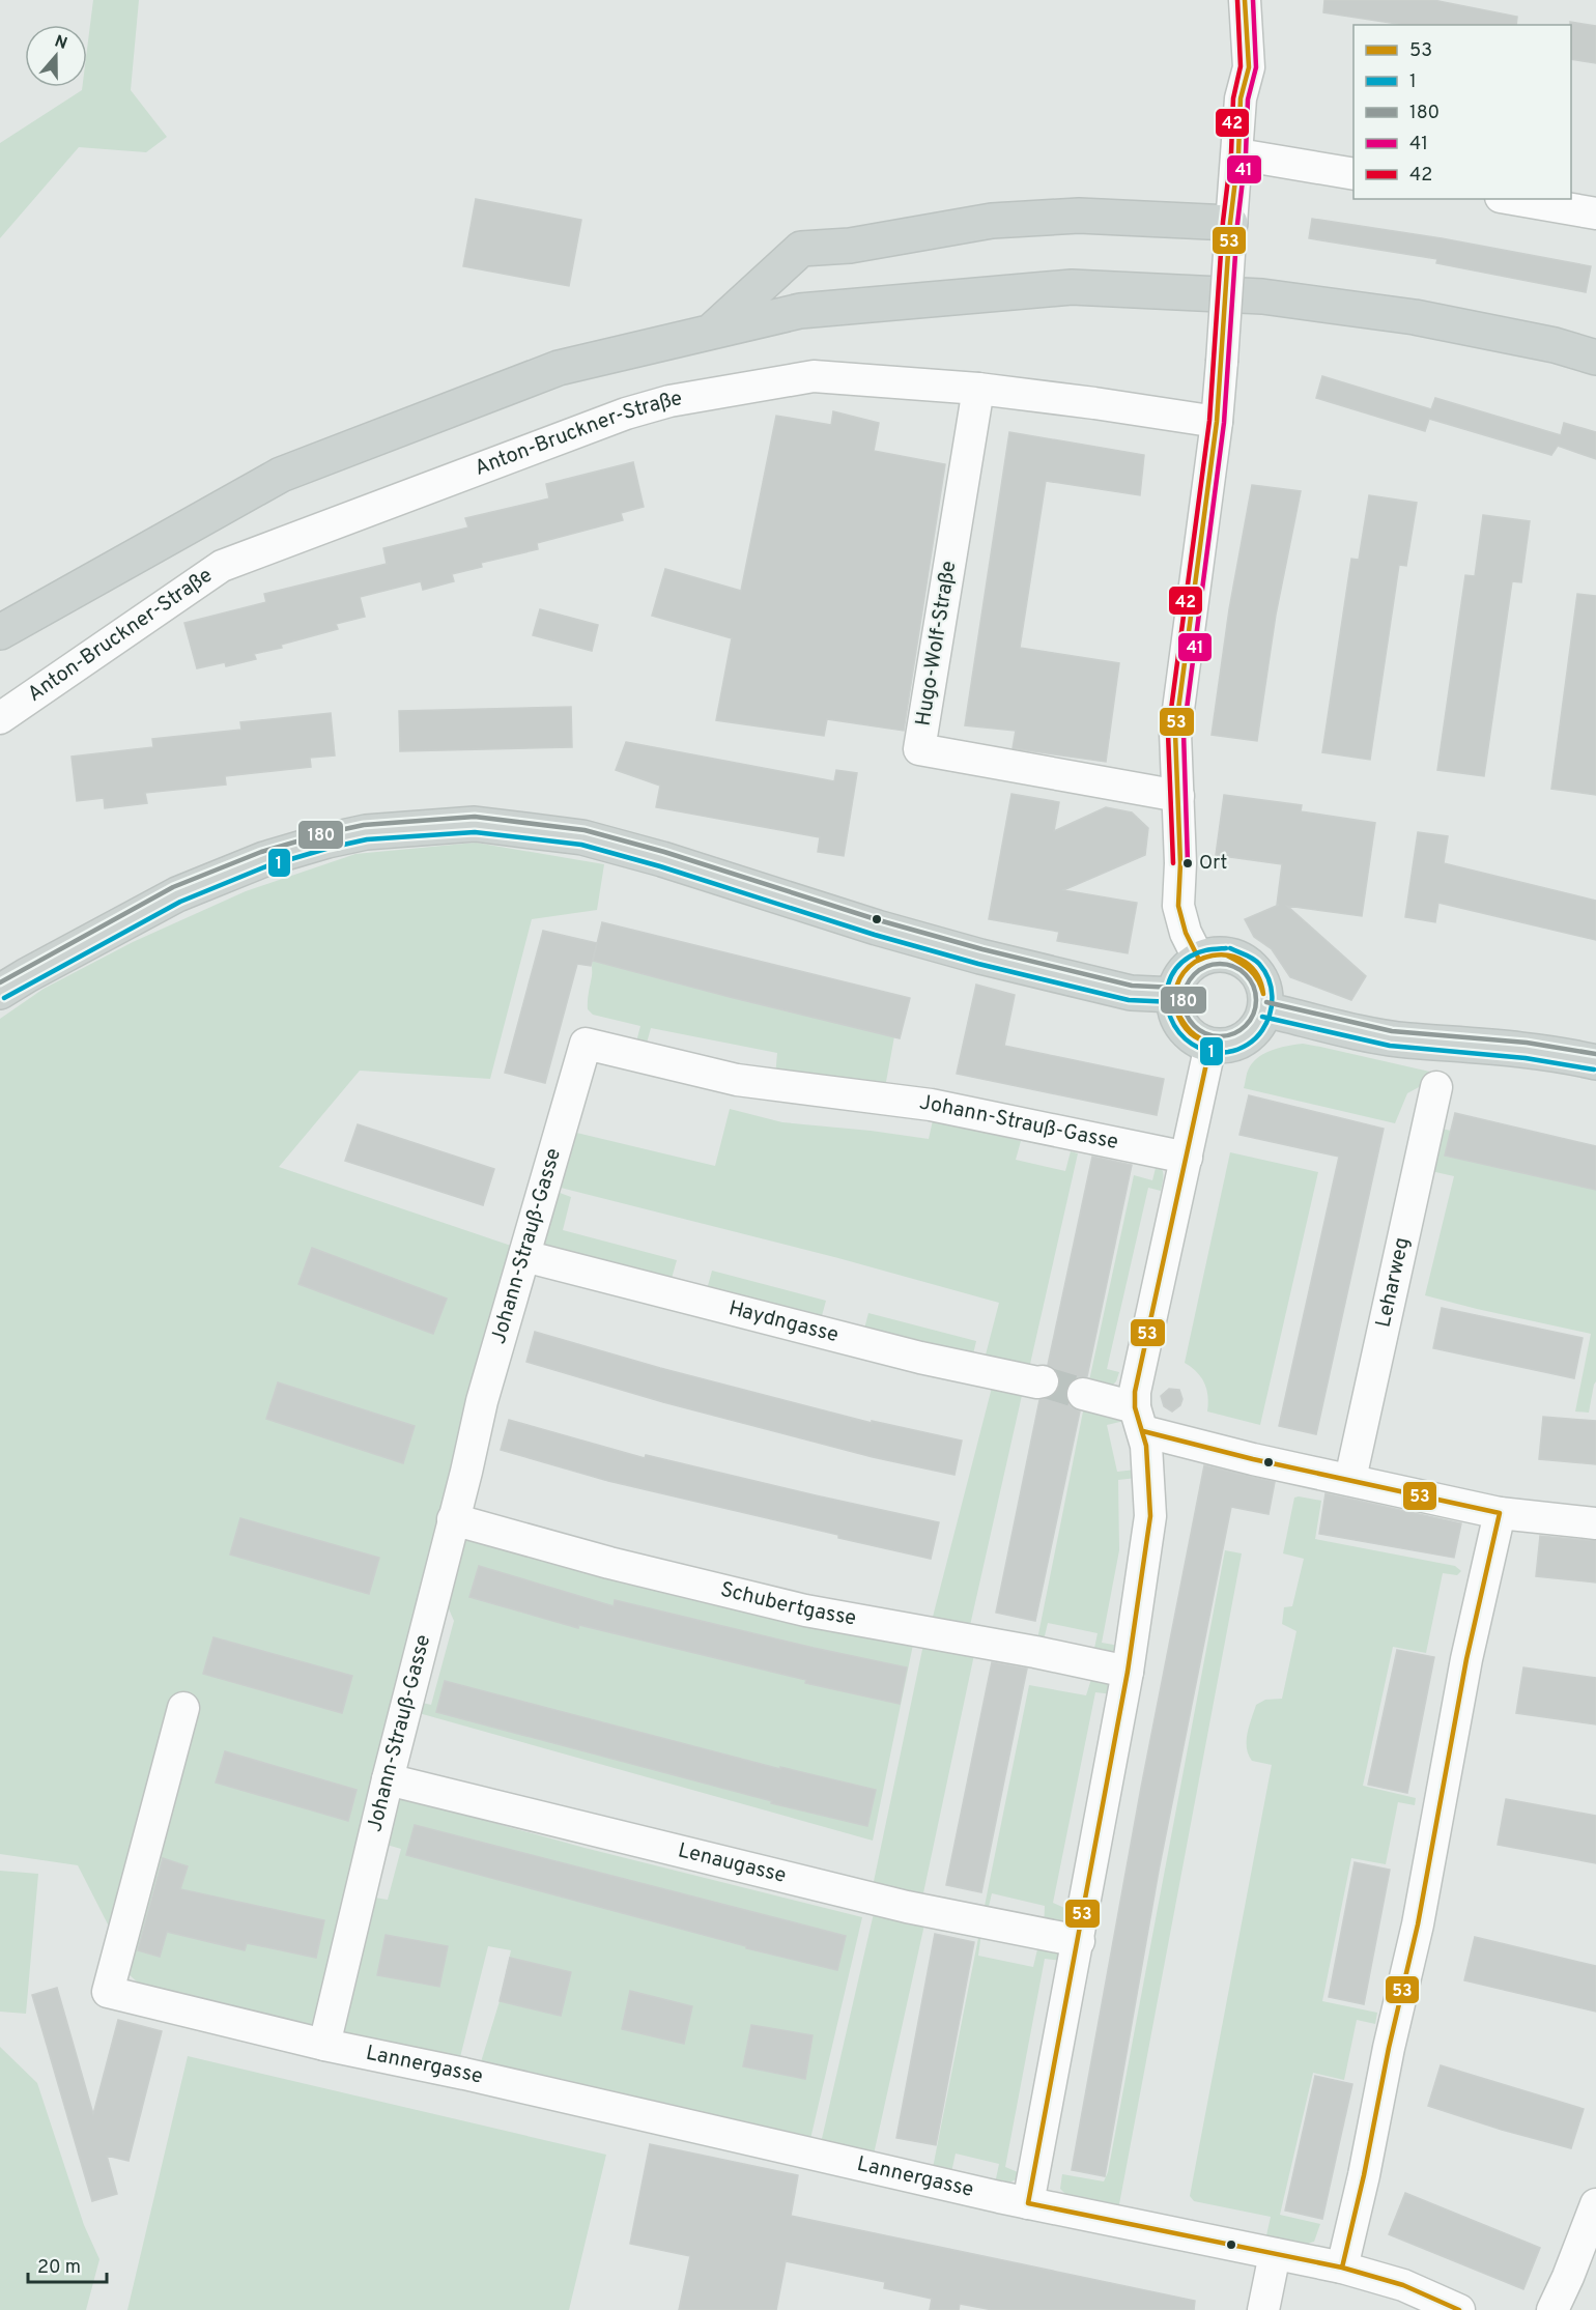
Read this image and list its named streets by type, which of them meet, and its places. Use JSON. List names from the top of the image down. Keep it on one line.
{"streets":{"street":["Anton-Bruckner-Straße","Hugo-Wolf-Straße","Johann-Strauß-Gasse","Leharweg","Haydngasse","Schubertgasse","Lenaugasse","Lannergasse"]},"crossings":[["Anton-Bruckner-Straße","Hugo-Wolf-Straße"],["Johann-Strauß-Gasse","Haydngasse"],["Johann-Strauß-Gasse","Schubertgasse"],["Johann-Strauß-Gasse","Lenaugasse"],["Johann-Strauß-Gasse","Lannergasse"]],"places":["Ort"],"lines":["transit line 53","transit line 41","transit line 42","transit line 180","transit line 1"],"legend":["53","1","180","41","42"],"scale_bar":"20 m","north":"top"}
